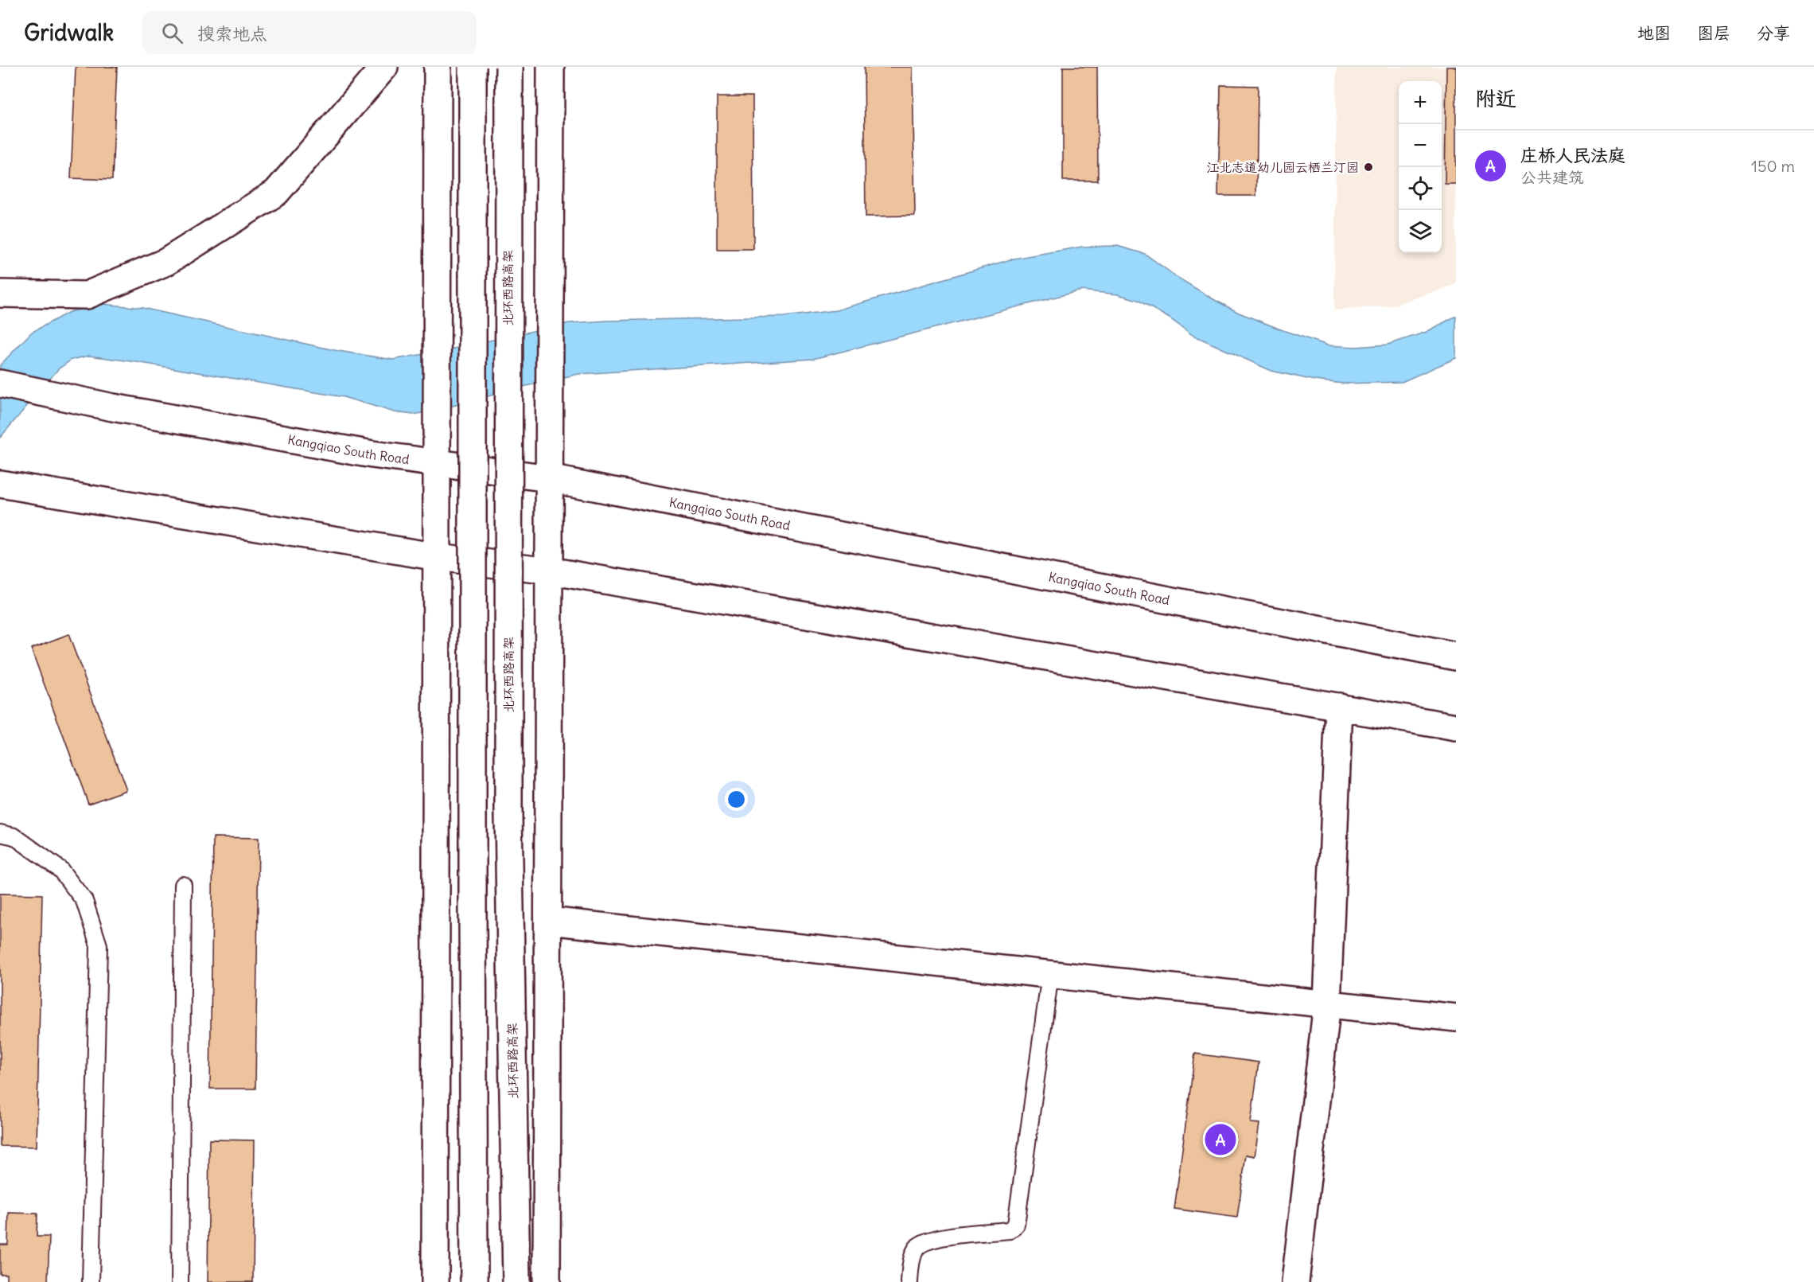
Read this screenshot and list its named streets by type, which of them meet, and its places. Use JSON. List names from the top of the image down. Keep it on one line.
{"streets":{"main road":["北环西路高架","Kangqiao South Road"]},"places":["江北志道幼儿园云栖兰汀园"],"page":{"header":"Gridwalk","search":"搜索地点","nav":["地图","图层","分享"],"heading":"附近","map_buttons":["+","−"],"list":[{"mark":"A","name":"庄桥人民法庭","note":"公共建筑","value":"150 m"}],"pins":"A"}}
